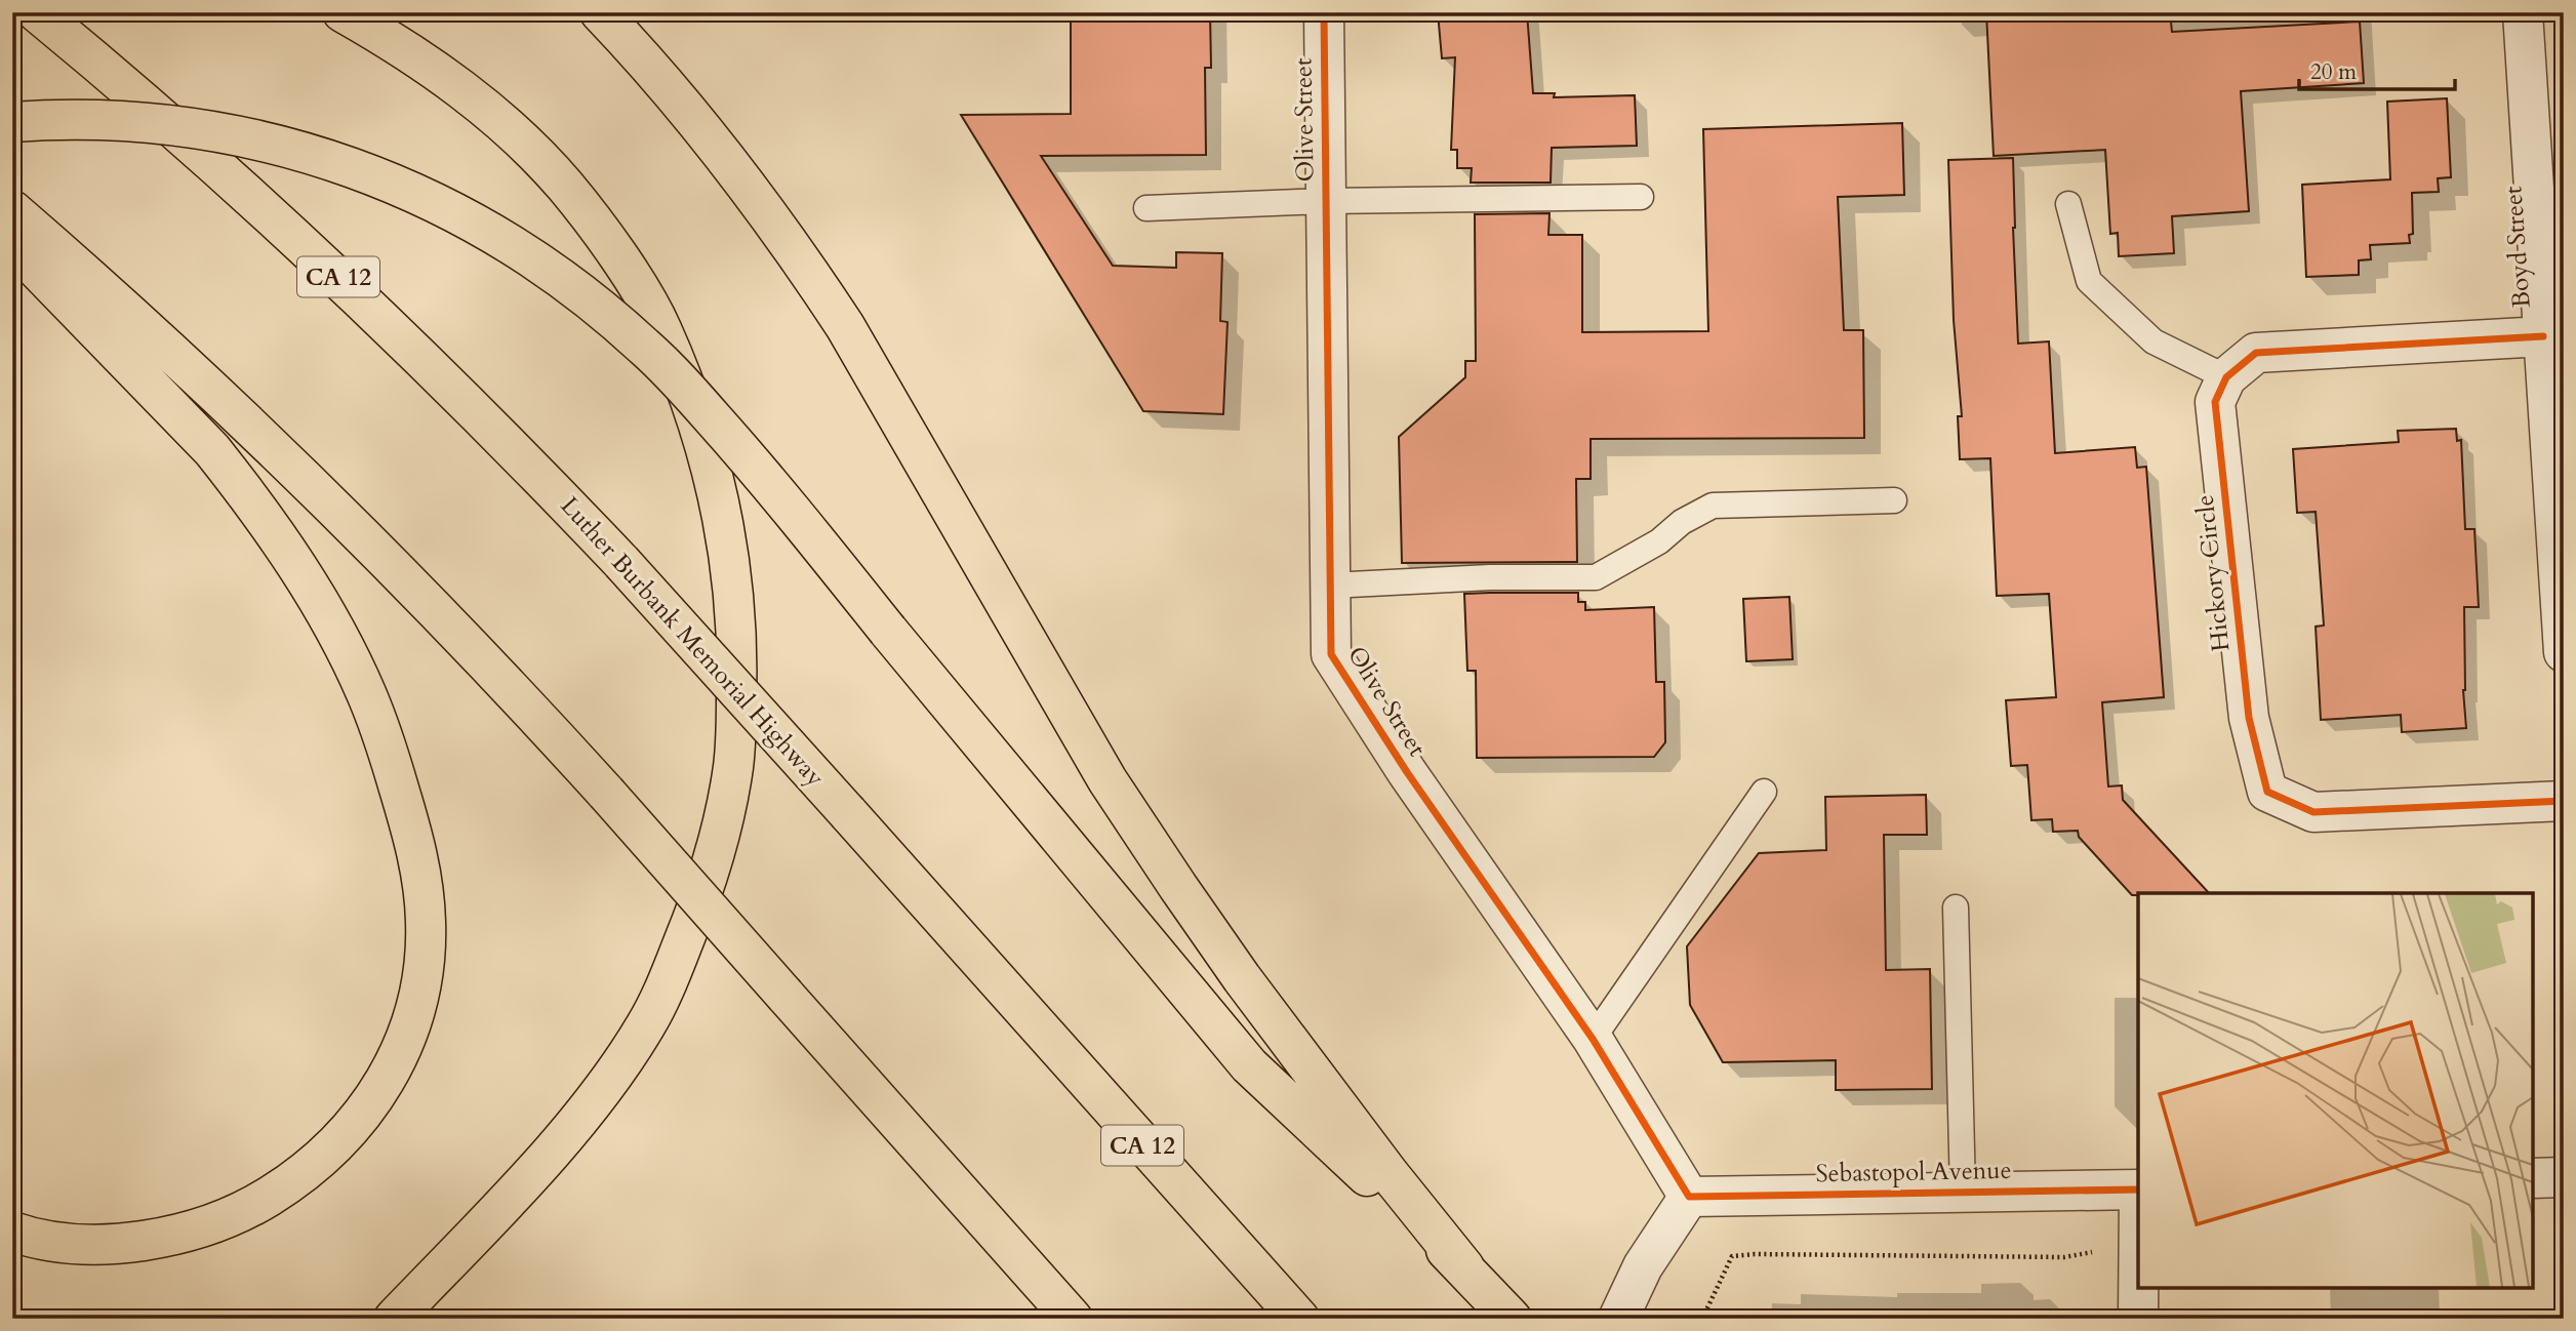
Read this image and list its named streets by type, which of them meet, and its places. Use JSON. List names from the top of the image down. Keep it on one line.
{"streets":{"highway":["CA 12","Luther Burbank Memorial Highway"],"street":["Olive Street","Boyd Street","Hickory Circle","Sebastopol Avenue"]},"crossings":[["Olive Street","Sebastopol Avenue"]],"scale_bar":"20 m"}
